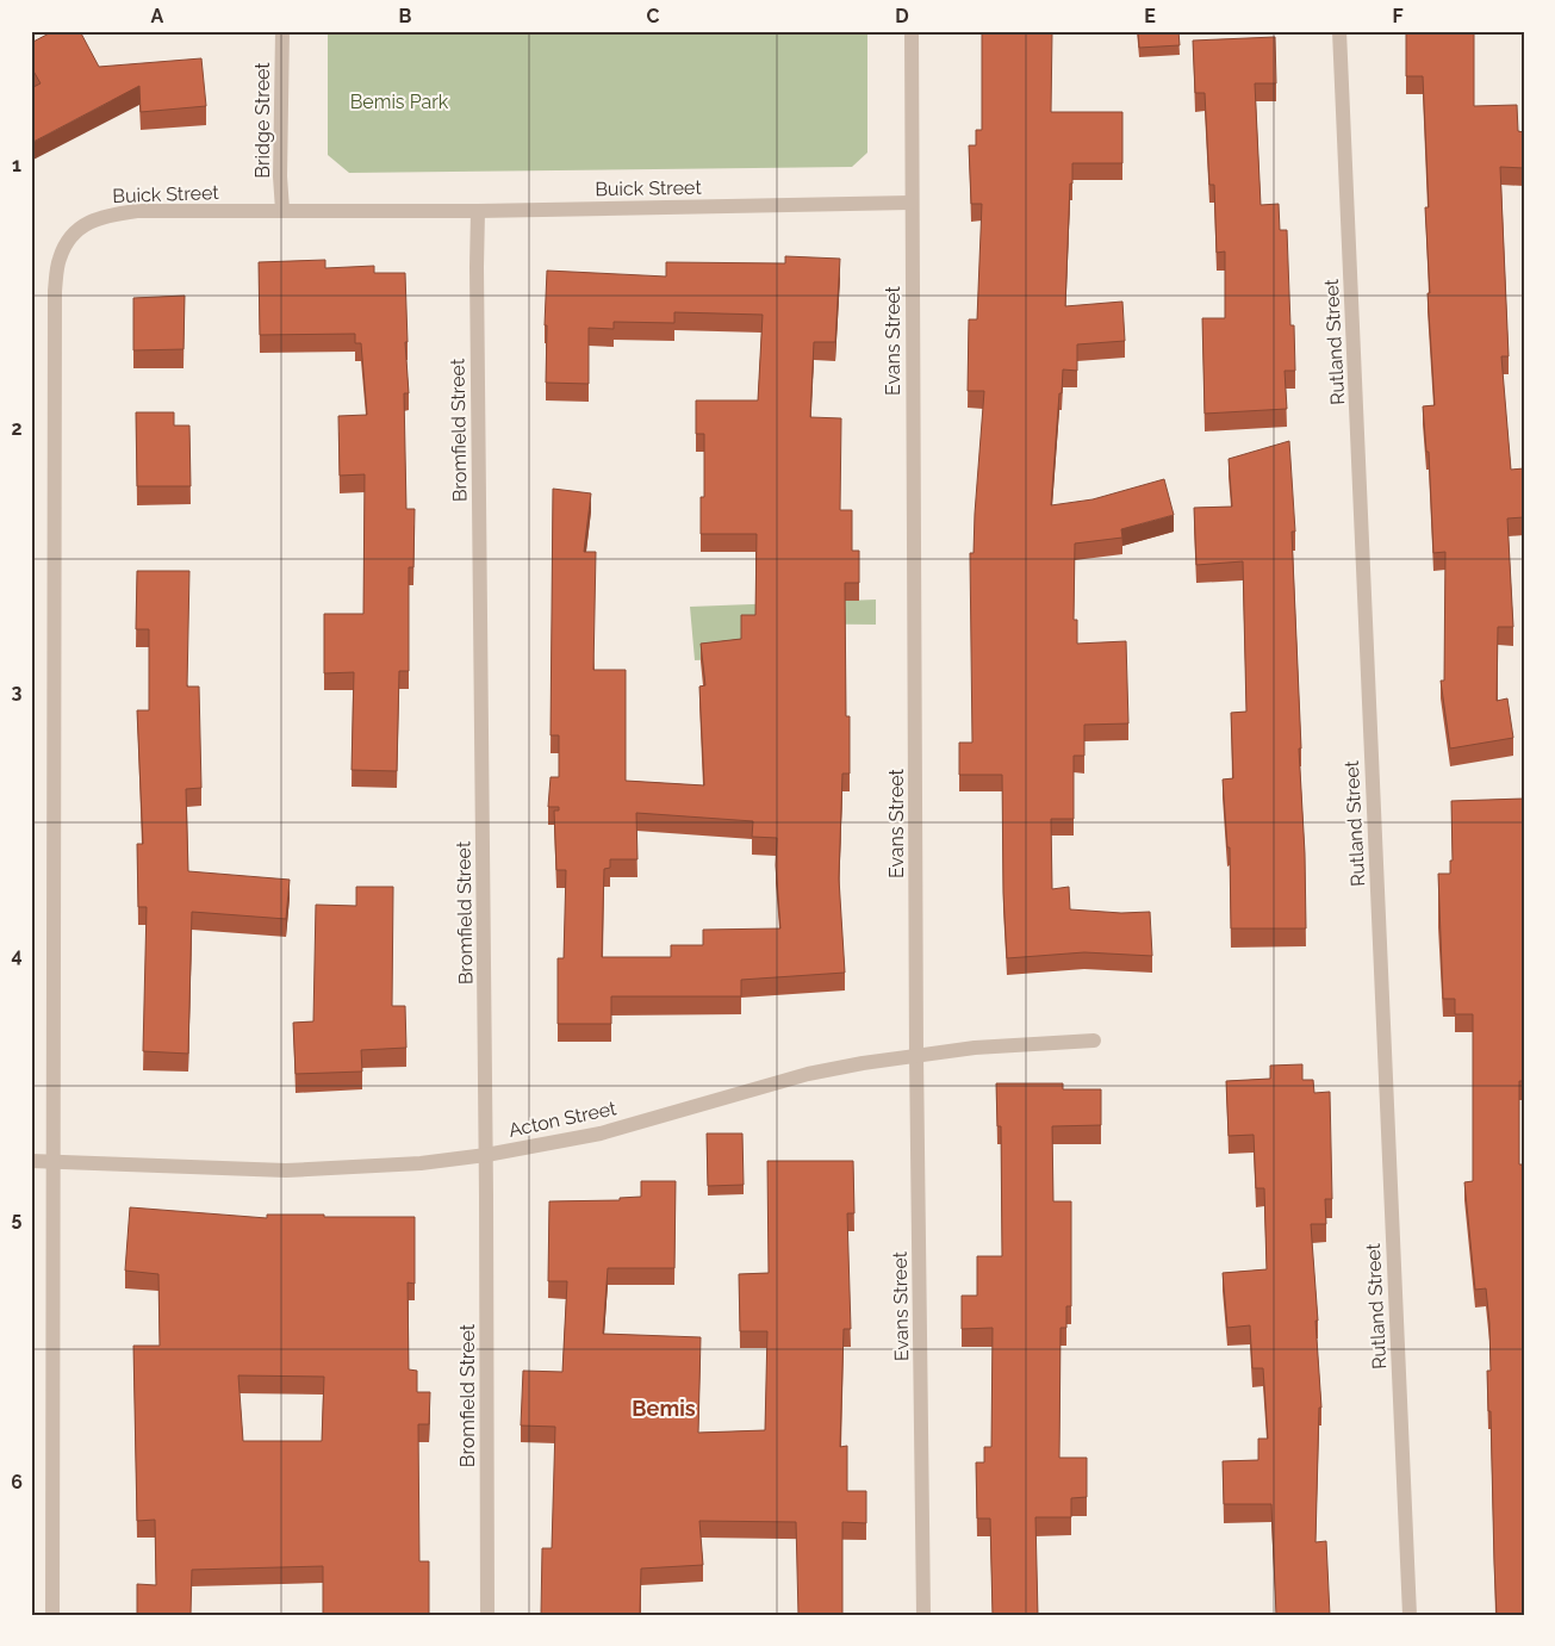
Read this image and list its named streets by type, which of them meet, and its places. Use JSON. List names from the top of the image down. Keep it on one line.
{"streets":{"street":["Bridge Street","Buick Street","Evans Street","Rutland Street","Bromfield Street","Acton Street"]},"crossings":[["Bridge Street","Buick Street"],["Buick Street","Evans Street"],["Buick Street","Bromfield Street"],["Buick Street","Acton Street"],["Evans Street","Acton Street"],["Bromfield Street","Acton Street"]],"districts":["Bemis"],"parks":["Bemis Park"],"grid":{"columns":["A","B","C","D","E","F"],"rows":["1","2","3","4","5","6"]}}
